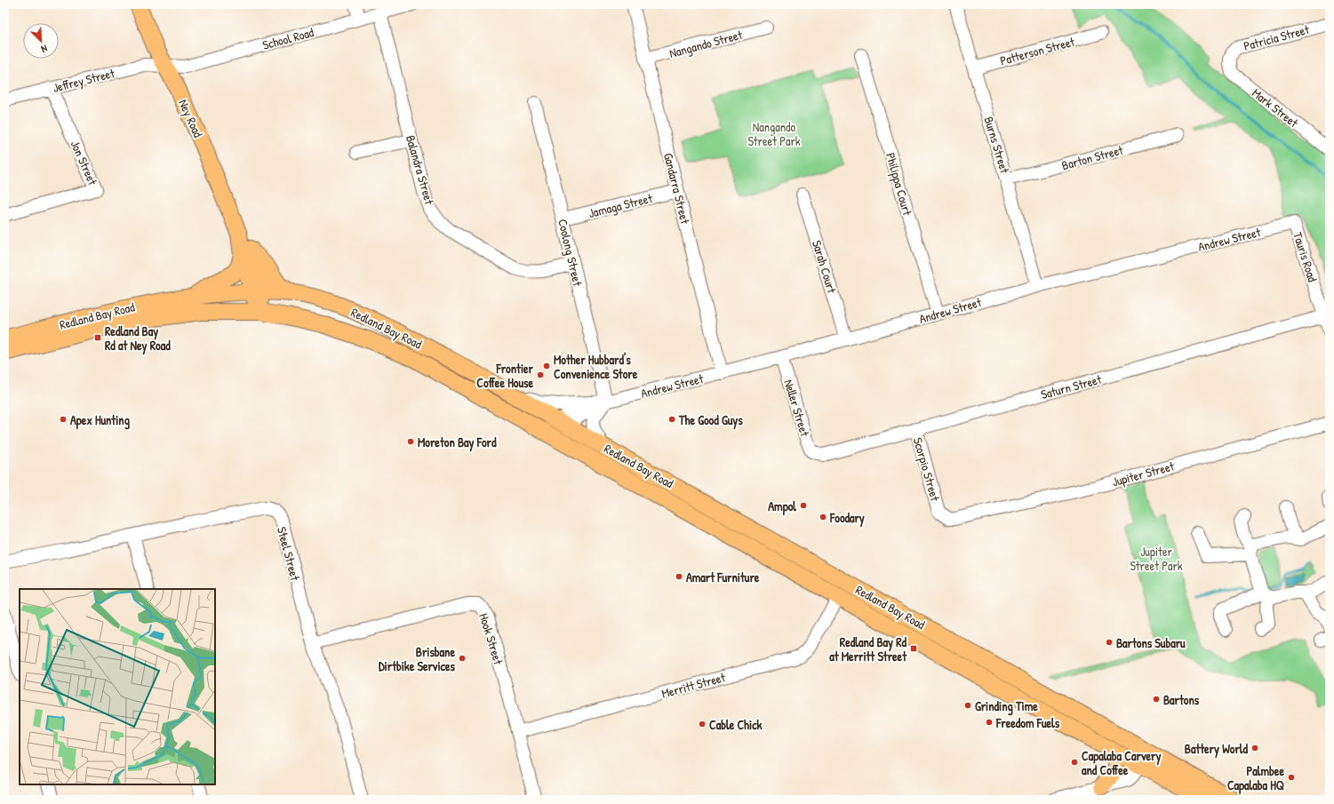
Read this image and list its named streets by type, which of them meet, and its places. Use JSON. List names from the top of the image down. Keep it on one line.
{"streets":{"main road":["Ney Road","Redland Bay Road"],"street":["Patricia Street","School Road","Nangando Street","Patterson Street","Jeffrey Street","Mark Street","Burns Street","Barton Street","Jon Street","Balandra Street","Philippa Court","Gandarra Street","Jamaga Street","Andrew Street","Coolong Street","Tauris Road","Sarah Court","Saturn Street","Neller Street","Scorpio Street","Jupiter Street","Steel Street","Hook Street","Merritt Street"]},"crossings":[["Patricia Street","Mark Street"],["School Road","Jeffrey Street"],["School Road","Ney Road"],["School Road","Balandra Street"],["Nangando Street","Gandarra Street"],["Patterson Street","Burns Street"],["Jeffrey Street","Ney Road"],["Jeffrey Street","Jon Street"],["Ney Road","Redland Bay Road"],["Burns Street","Barton Street"],["Burns Street","Andrew Street"],["Balandra Street","Coolong Street"],["Philippa Court","Andrew Street"],["Gandarra Street","Jamaga Street"],["Gandarra Street","Andrew Street"],["Jamaga Street","Coolong Street"],["Andrew Street","Coolong Street"],["Andrew Street","Tauris Road"],["Andrew Street","Sarah Court"],["Andrew Street","Redland Bay Road"],["Andrew Street","Neller Street"],["Tauris Road","Saturn Street"],["Redland Bay Road","Merritt Street"],["Saturn Street","Neller Street"],["Saturn Street","Scorpio Street"],["Scorpio Street","Jupiter Street"],["Steel Street","Hook Street"],["Hook Street","Merritt Street"]],"parks":["Nangando Street Park","Jupiter Street Park"],"places":{"transit":["Redland Bay Rd at Ney Road","Redland Bay Rd at Merritt Street"],"other":["Mother Hubbard's Convenience Store","Frontier Coffee House","Apex Hunting","The Good Guys","Moreton Bay Ford","Ampol","Foodary","Amart Furniture","Bartons Subaru","Brisbane Dirtbike Services","Bartons","Grinding Time","Freedom Fuels","Cable Chick","Battery World","Capalaba Carvery and Coffee","Palmbee Capalaba HQ"]},"north":"bottom right"}
